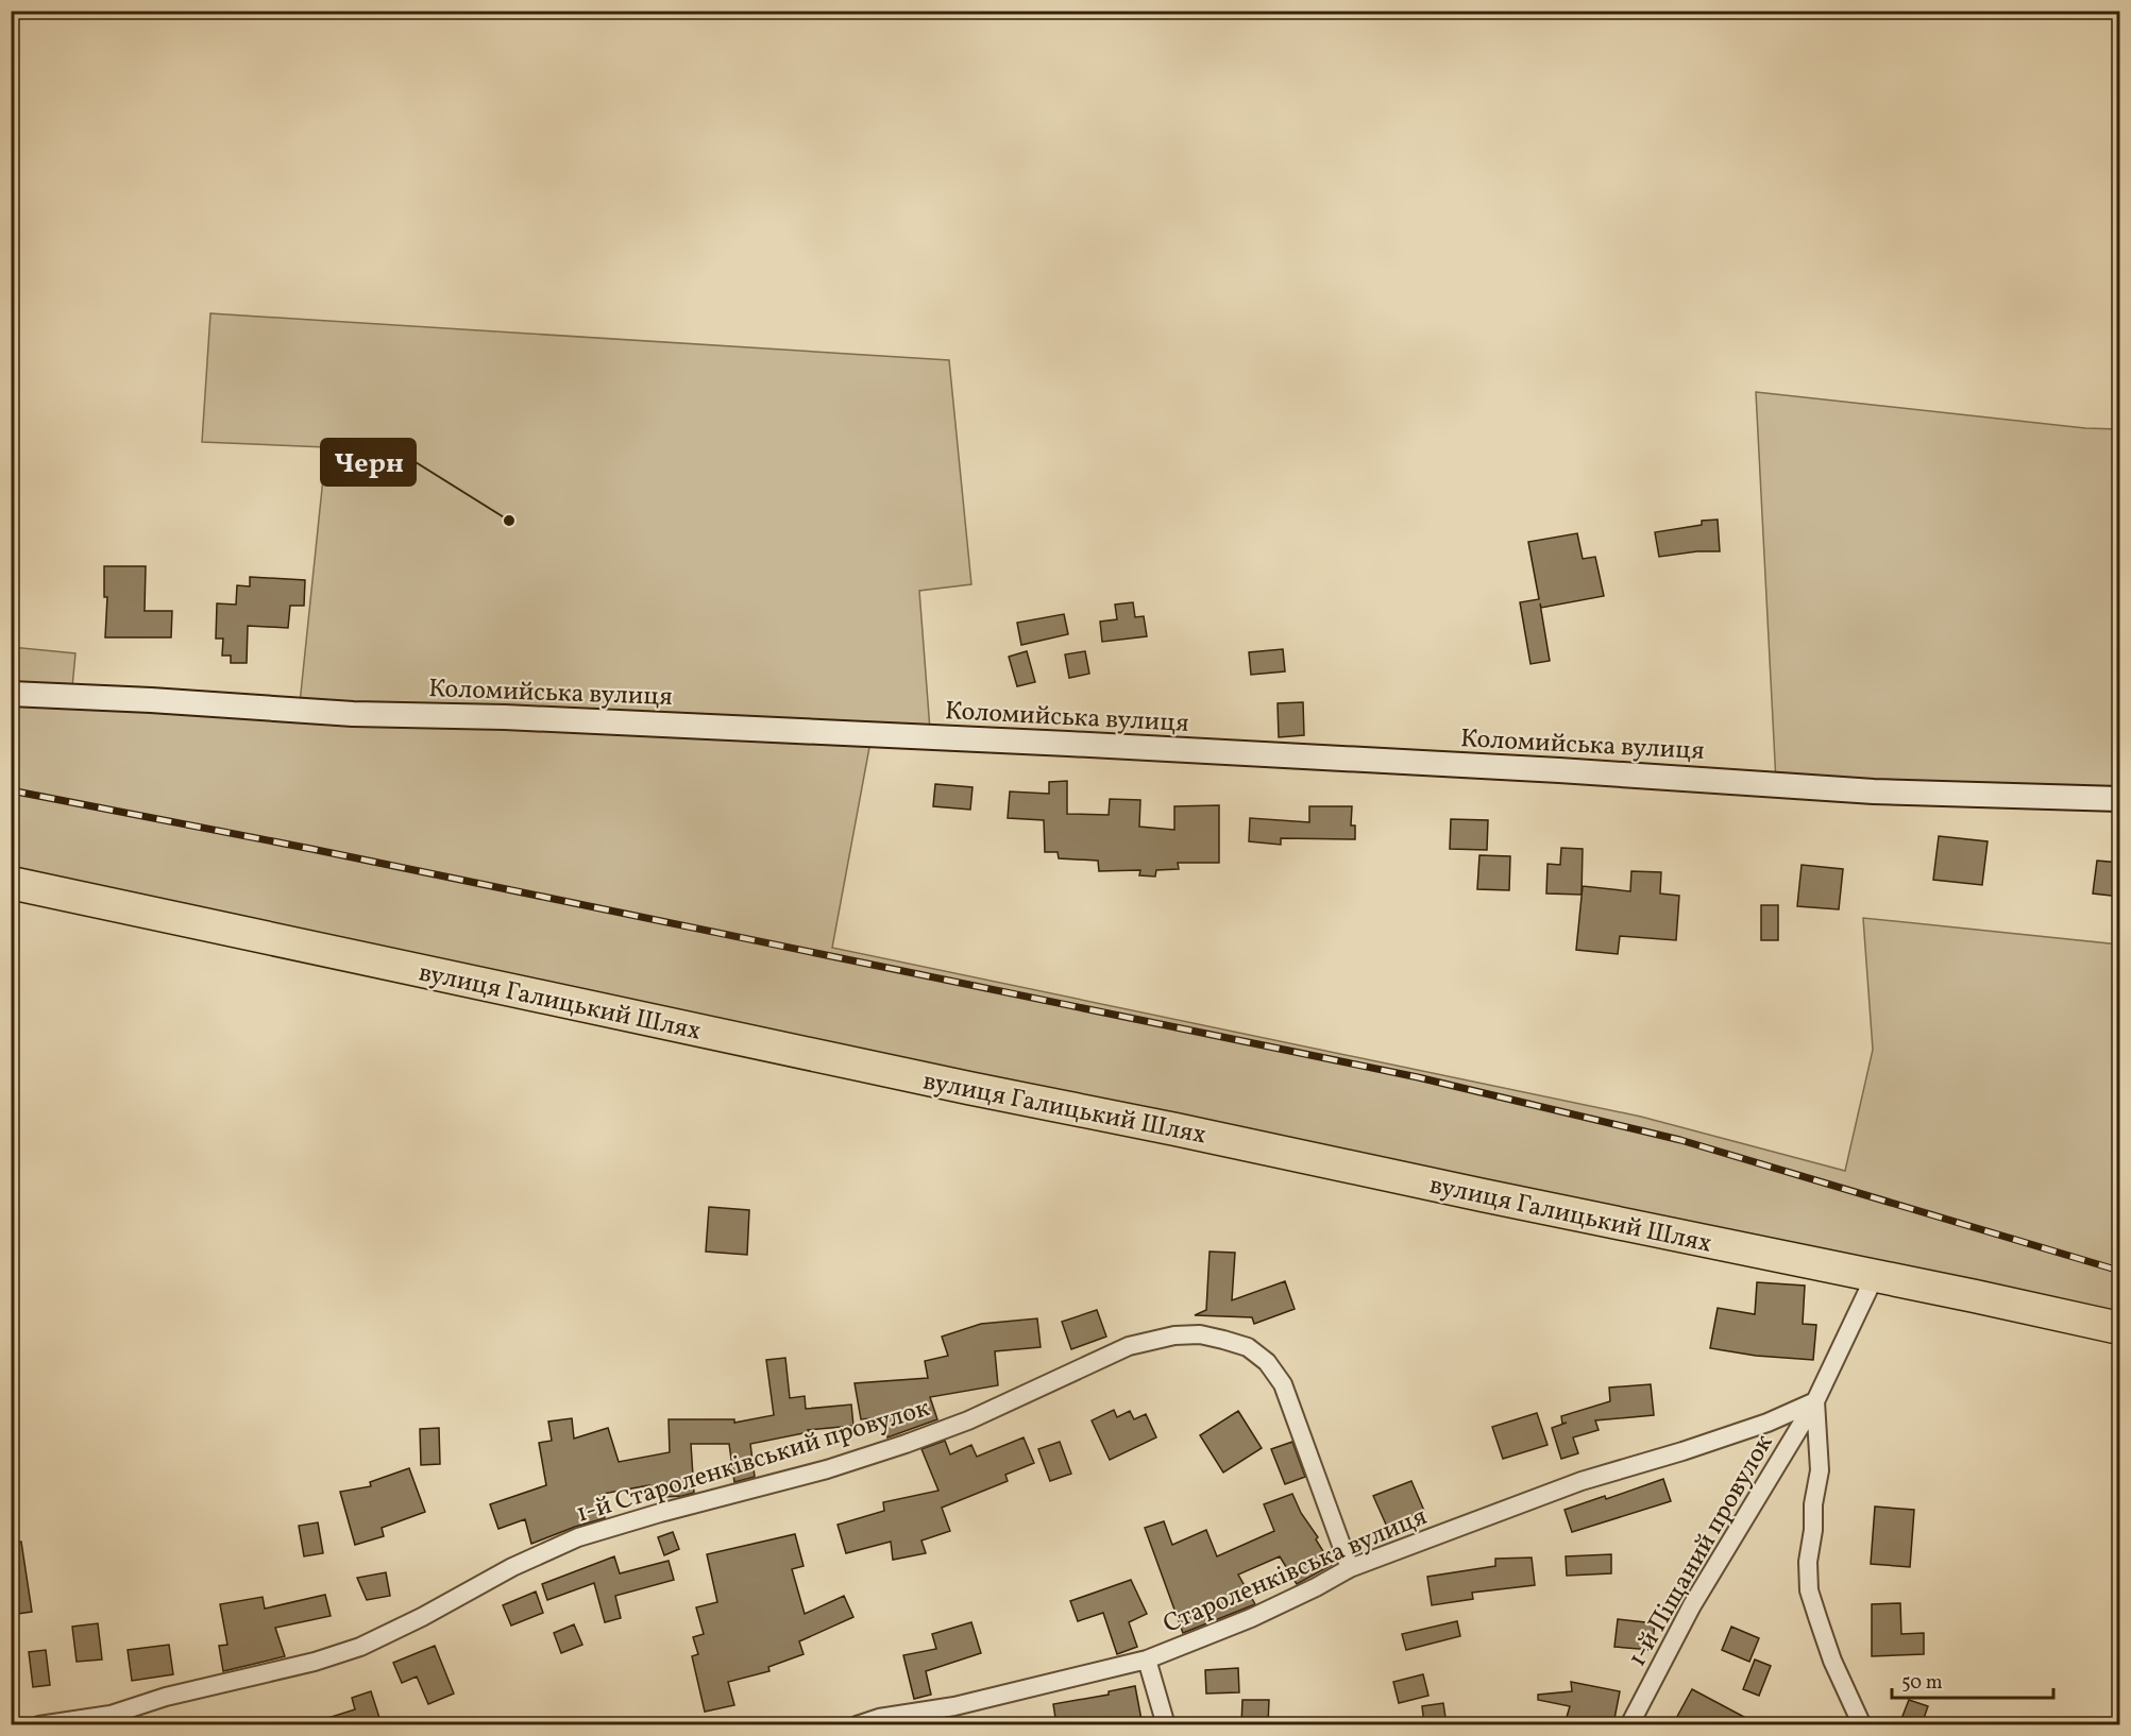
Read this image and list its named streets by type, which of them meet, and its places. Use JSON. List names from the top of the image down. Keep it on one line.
{"streets":{"highway":["вулиця Галицький Шлях"],"street":["Коломийська вулиця","1-й Староленківський провулок","1-й Піщаний провулок","Староленківська вулиця"]},"crossings":[["вулиця Галицький Шлях","1-й Піщаний провулок"],["1-й Староленківський провулок","Староленківська вулиця"],["1-й Піщаний провулок","Староленківська вулиця"]],"places":["Черн"],"scale_bar":"50 m"}
